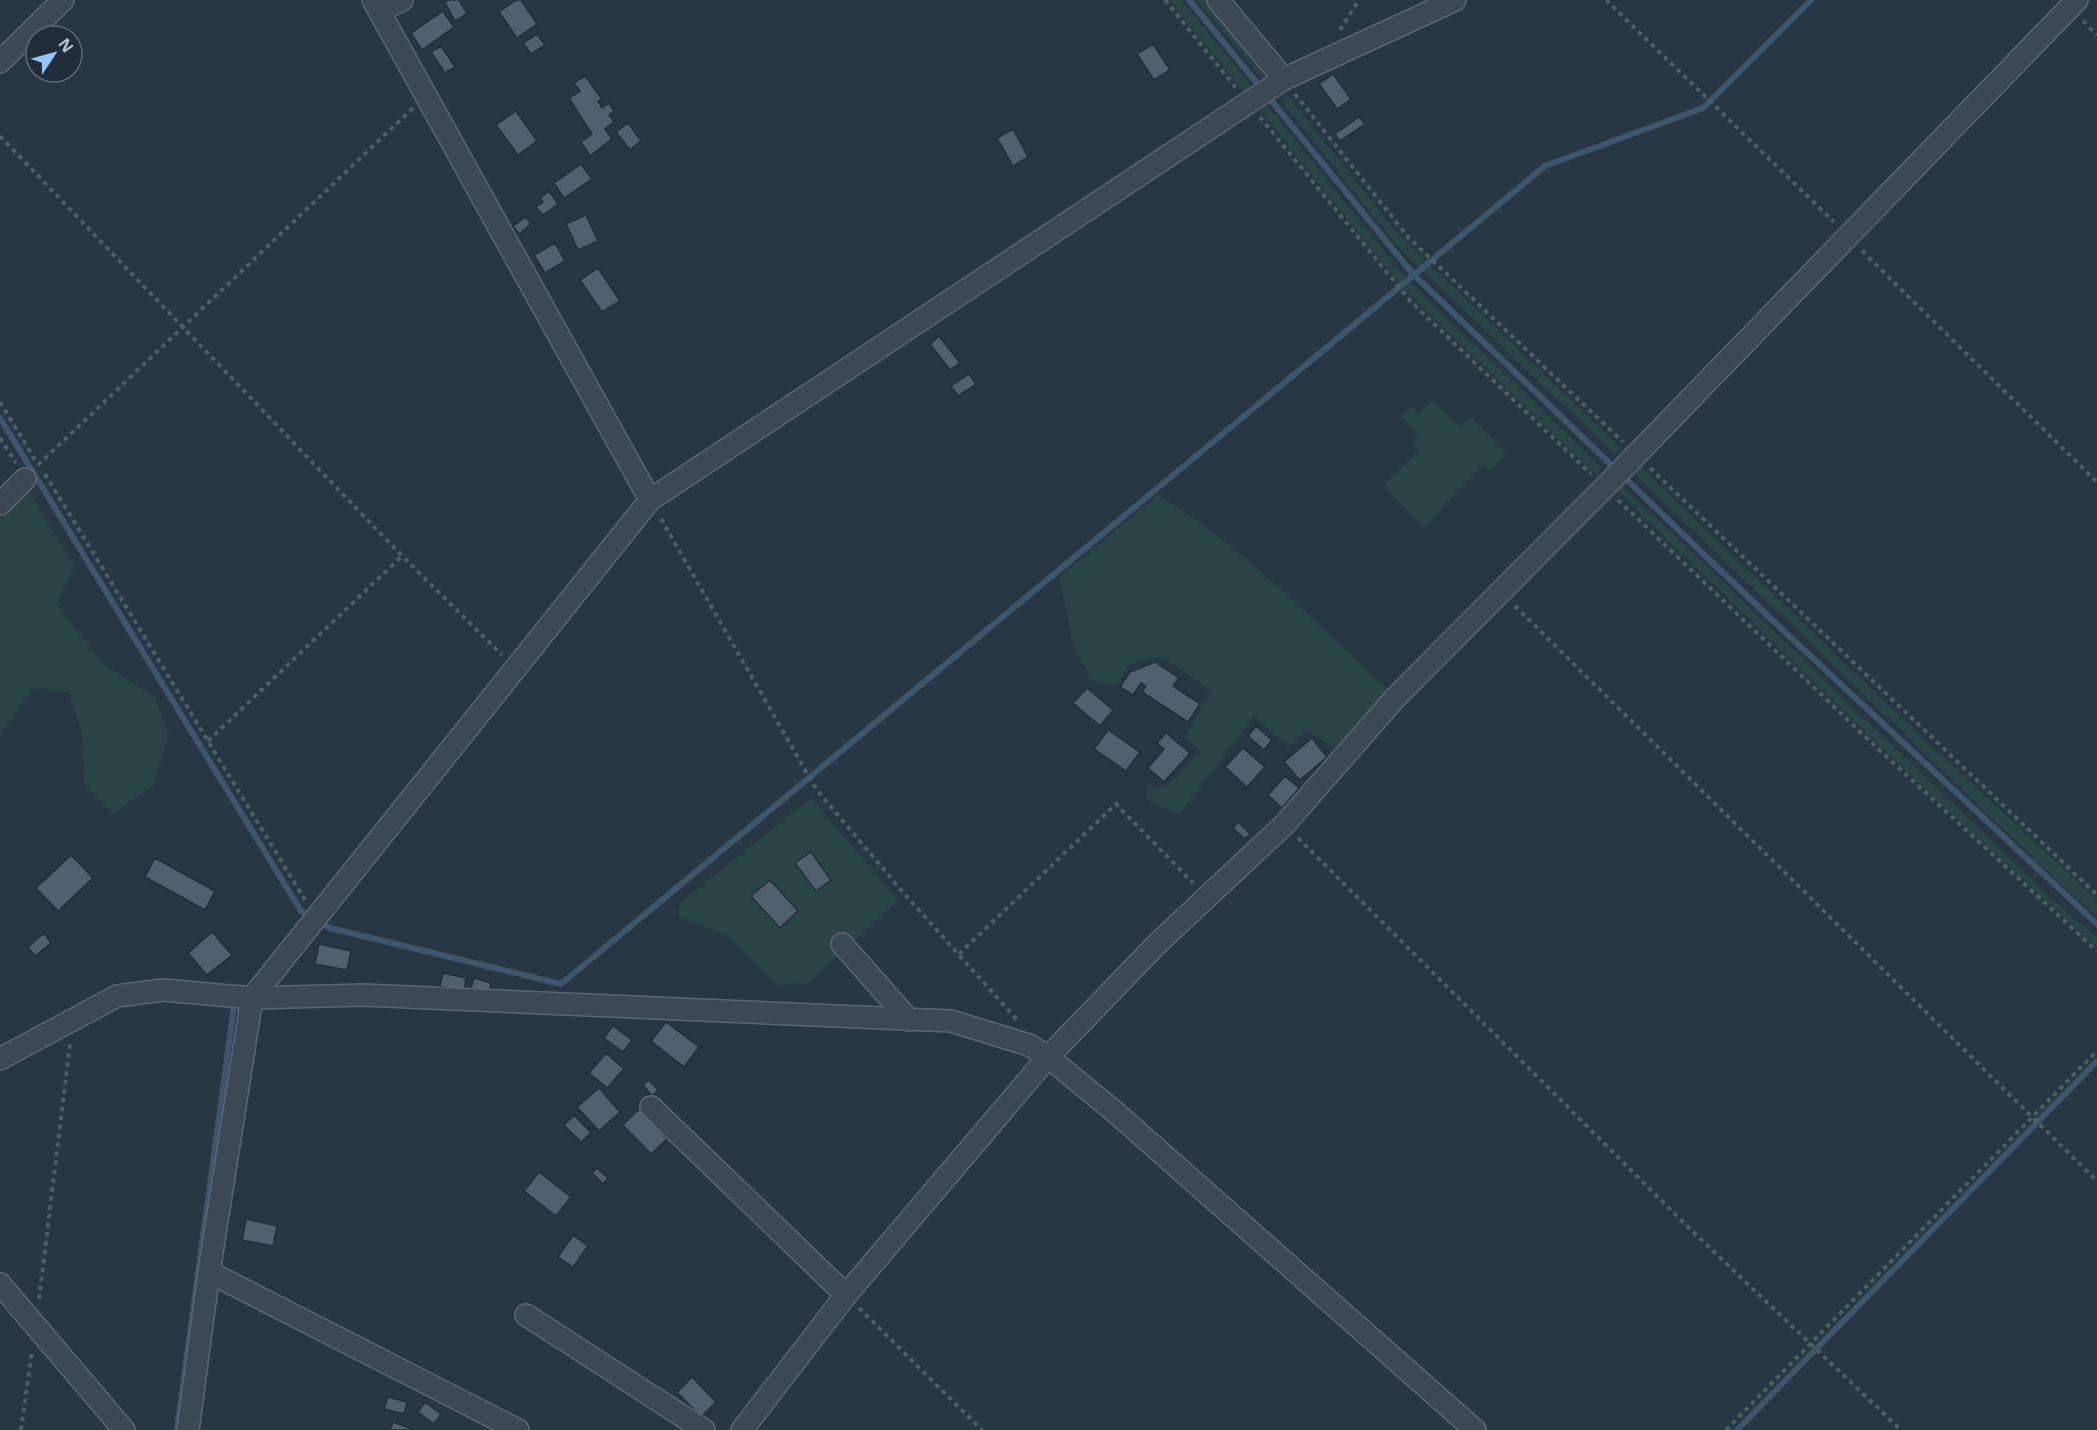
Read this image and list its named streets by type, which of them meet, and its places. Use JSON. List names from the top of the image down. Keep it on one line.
{"north":"top right"}
